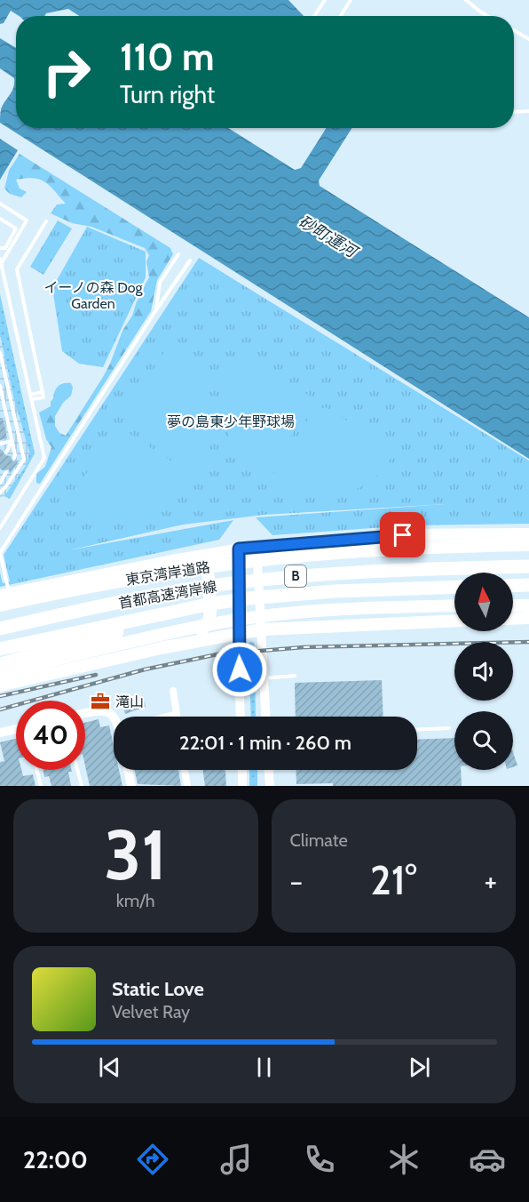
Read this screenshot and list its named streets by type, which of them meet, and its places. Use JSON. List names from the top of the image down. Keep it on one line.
{"streets":{"highway":["東京湾岸道路","B","首都高速湾岸線"]},"water":["砂町運河"],"parks":["イーノの森 Dog Garden","夢の島東少年野球場"],"places":{"office":["滝山"]},"north":"top","page":{"turn":["110 m","Turn right"],"limit":"40","trip":"22:01 · 1 min · 260 m","tile":[["31","km/h"],"Climate"],"heat":["−","21°","+"],"song":["Static Love","Velvet Ray"],"tabs":"22:00"}}
